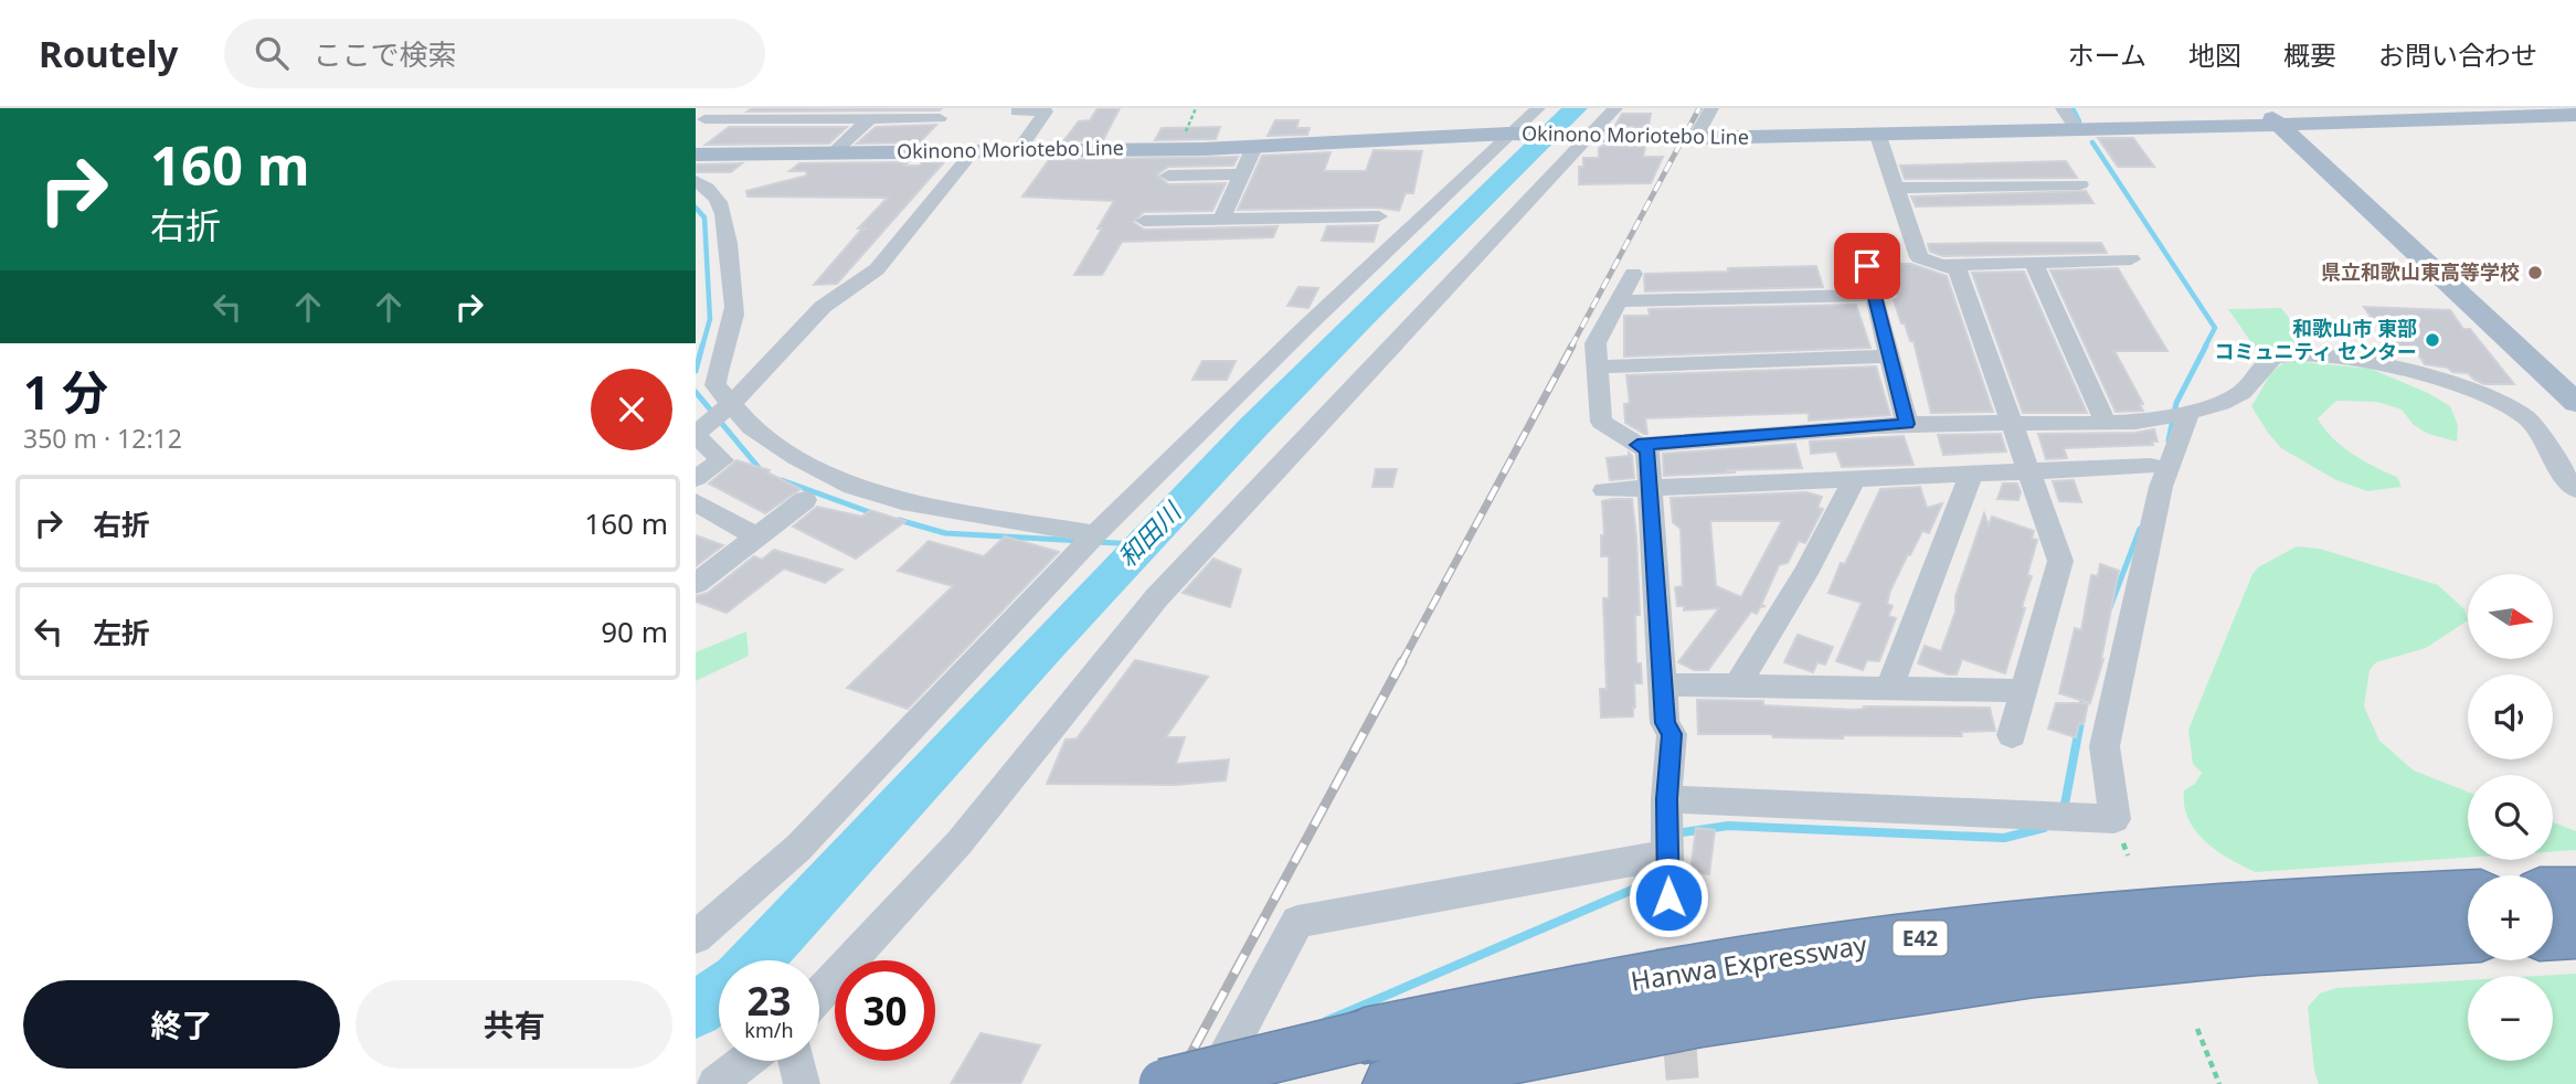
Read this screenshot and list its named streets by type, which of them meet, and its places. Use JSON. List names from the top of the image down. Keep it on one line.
{"streets":{"highway":["E42","Hanwa Expressway"],"main road":["Okinono Moriotebo Line"]},"water":["和田川"],"places":["県立和歌山東高等学校","和歌山市 東部 コミュニティ センター"],"north":"right","page":{"header":"Routely","search":"ここで検索","nav":["ホーム","地図","概要","お問い合わせ"],"turn":["160 m","右折"],"heading":["1 分","350 m · 12:12"],"list":[{"name":"右折","value":"160 m"},{"name":"左折","value":"90 m"}],"map_buttons":["+","−"],"speed":"23 km/h","limit":"30","buttons":["終了","共有"]}}
